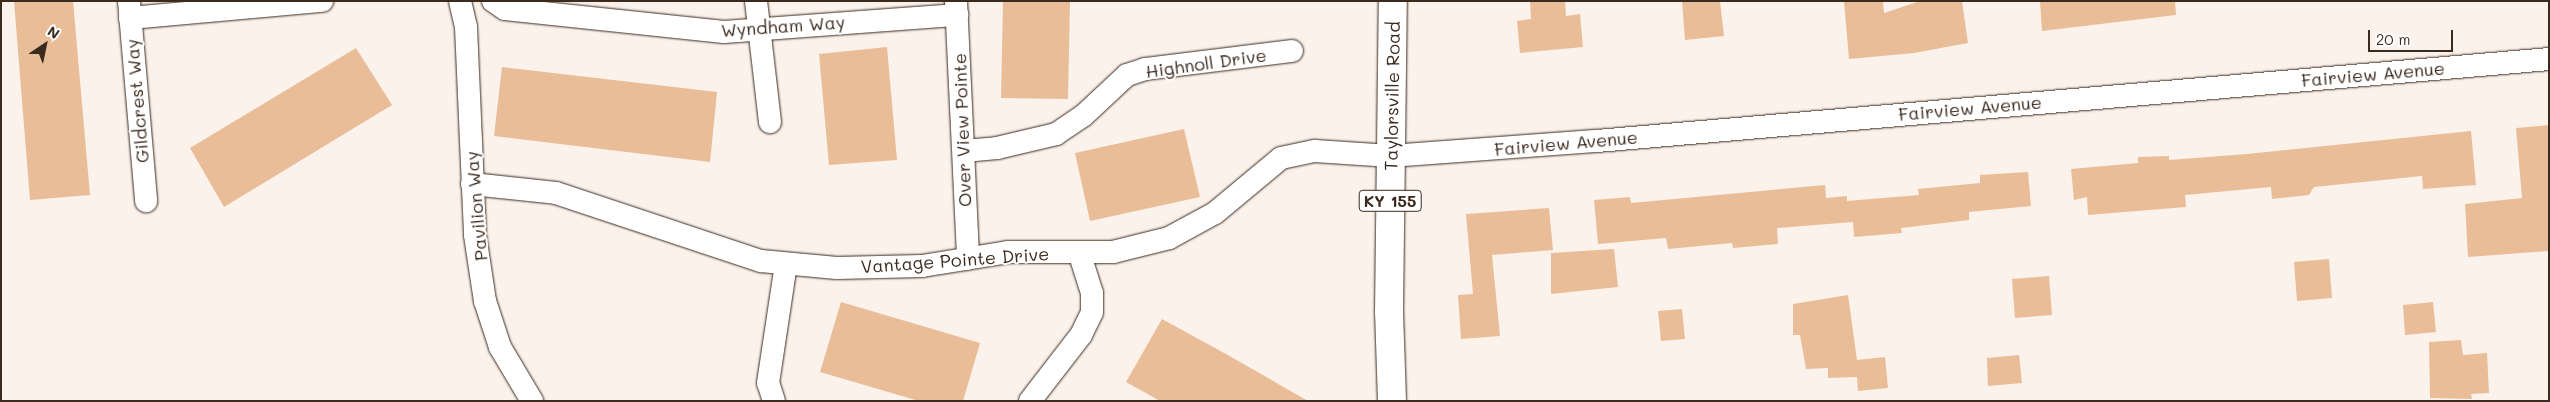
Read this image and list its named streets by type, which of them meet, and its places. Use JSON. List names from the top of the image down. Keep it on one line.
{"streets":{"main road":["Taylorsville Road","KY 155"],"street":["Wyndham Way","Highnoll Drive","Fairview Avenue","Gildcrest Way","Over View Pointe","Pavilion Way","Vantage Pointe Drive"]},"crossings":[["Wyndham Way","Over View Pointe"],["Highnoll Drive","Over View Pointe"],["Fairview Avenue","Taylorsville Road"],["Fairview Avenue","Vantage Pointe Drive"],["Taylorsville Road","Vantage Pointe Drive"],["Over View Pointe","Vantage Pointe Drive"],["Pavilion Way","Vantage Pointe Drive"]],"scale_bar":"20 m","north":"top right"}
